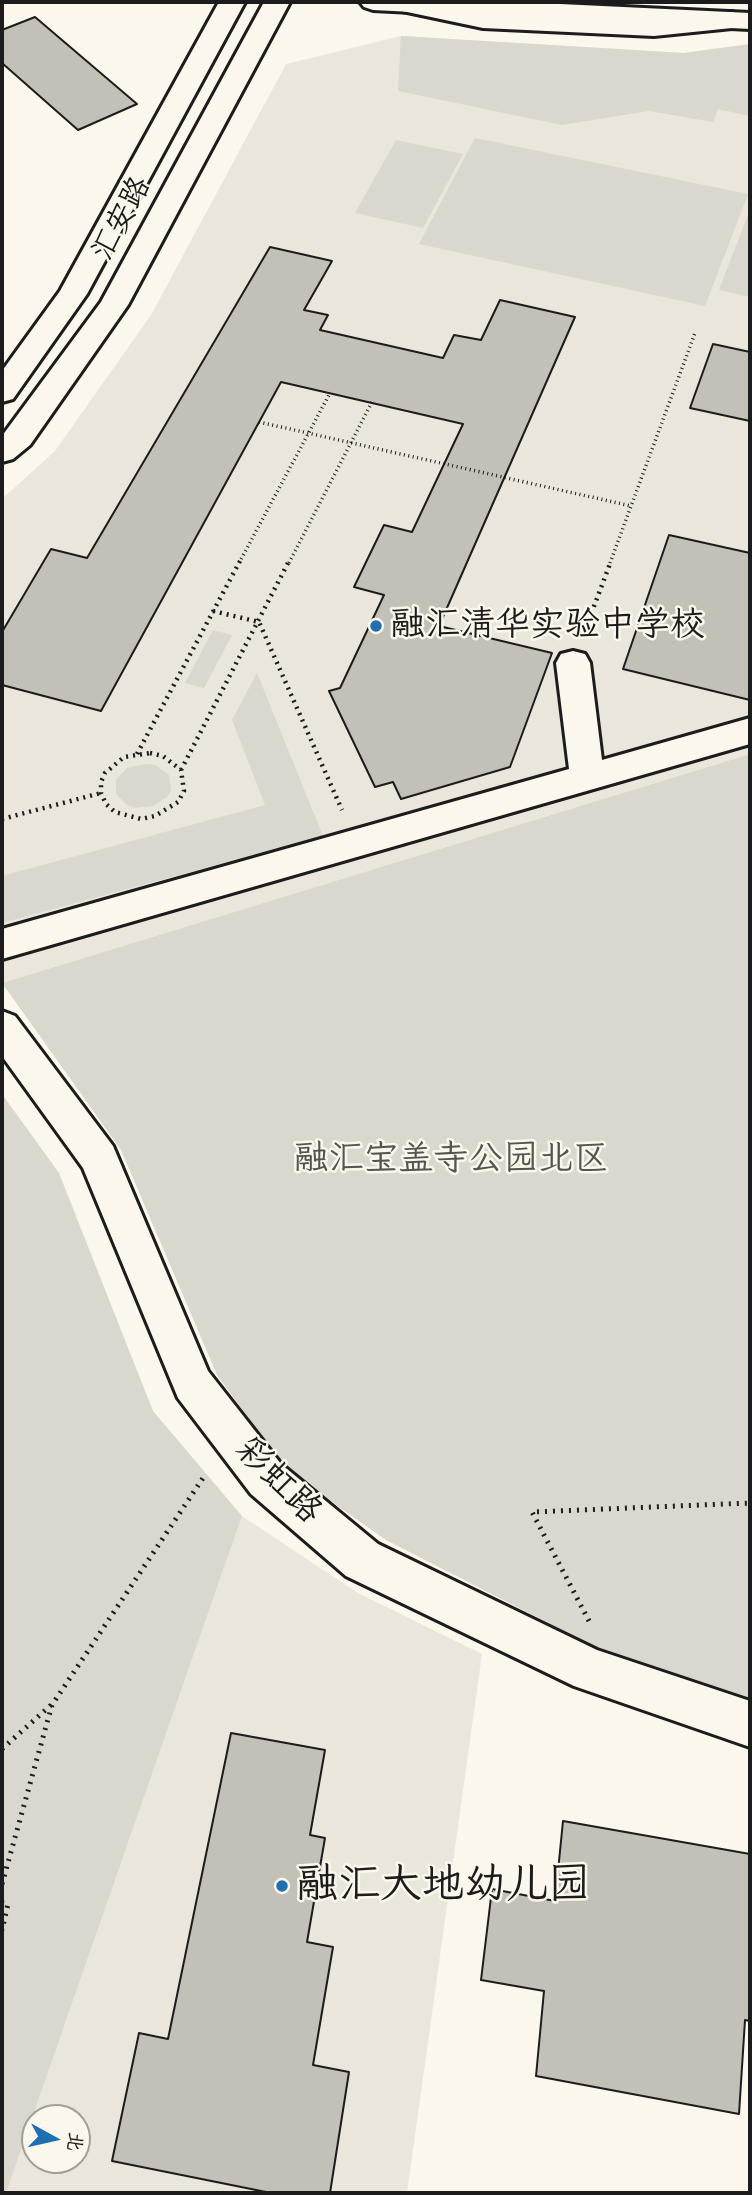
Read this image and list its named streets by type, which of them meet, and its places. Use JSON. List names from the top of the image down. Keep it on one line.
{"streets":{"street":["汇安路","彩虹路"]},"parks":["融汇宝盖寺公园北区"],"places":["融汇清华实验中学校","融汇大地幼儿园"],"north":"right"}
